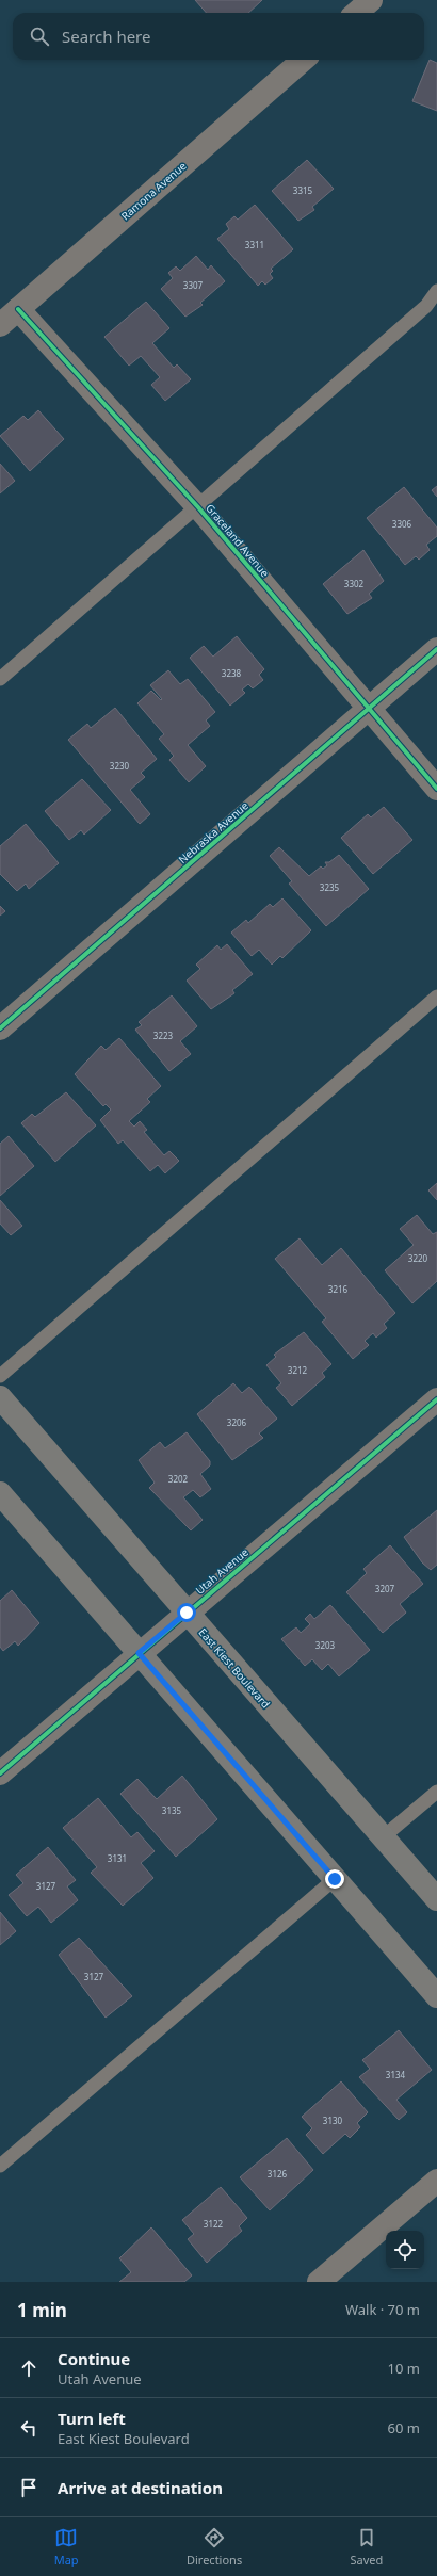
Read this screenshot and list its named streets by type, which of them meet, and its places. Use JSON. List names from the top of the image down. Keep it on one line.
{"streets":{"main road":["East Kiest Boulevard"],"street":["Ramona Avenue","Graceland Avenue","Nebraska Avenue","Utah Avenue"]},"crossings":[["Ramona Avenue","Graceland Avenue"],["Graceland Avenue","Nebraska Avenue"],["Utah Avenue","East Kiest Boulevard"]],"house_numbers":["3315","3311","3307","3306","3302","3238","3230","3235","3223","3220","3216","3212","3206","3202","3207","3203","3135","3131","3127","3127","3134","3130","3126","3122"],"page":{"search":"Search here","heading":["1 min","Walk · 70 m"],"list":[["Continue","Utah Avenue","10 m"],["Turn left","East Kiest Boulevard","60 m"],"Arrive at destination"],"nav":["Map","Directions","Saved"]}}
